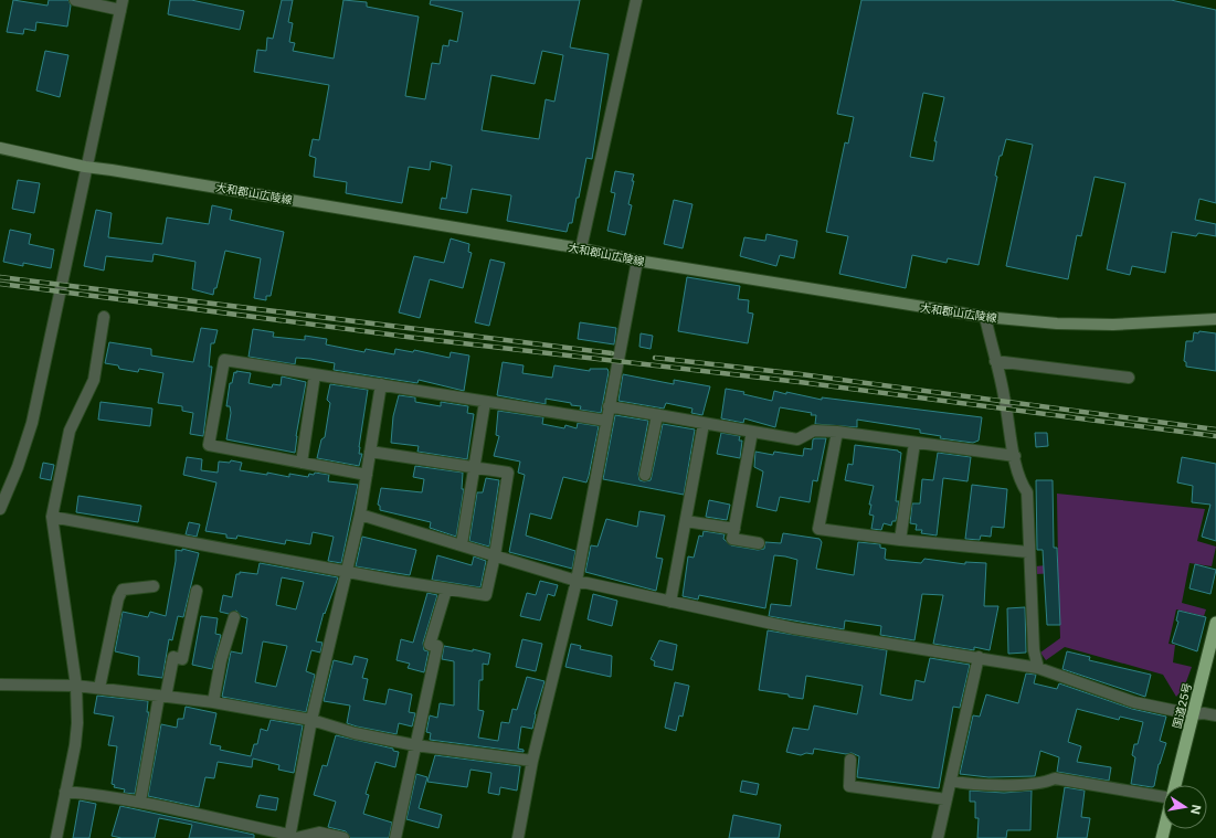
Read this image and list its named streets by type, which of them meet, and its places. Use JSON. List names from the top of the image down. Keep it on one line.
{"streets":{"highway":["国道25号"],"main road":["大和郡山広陵線"]},"north":"right"}
